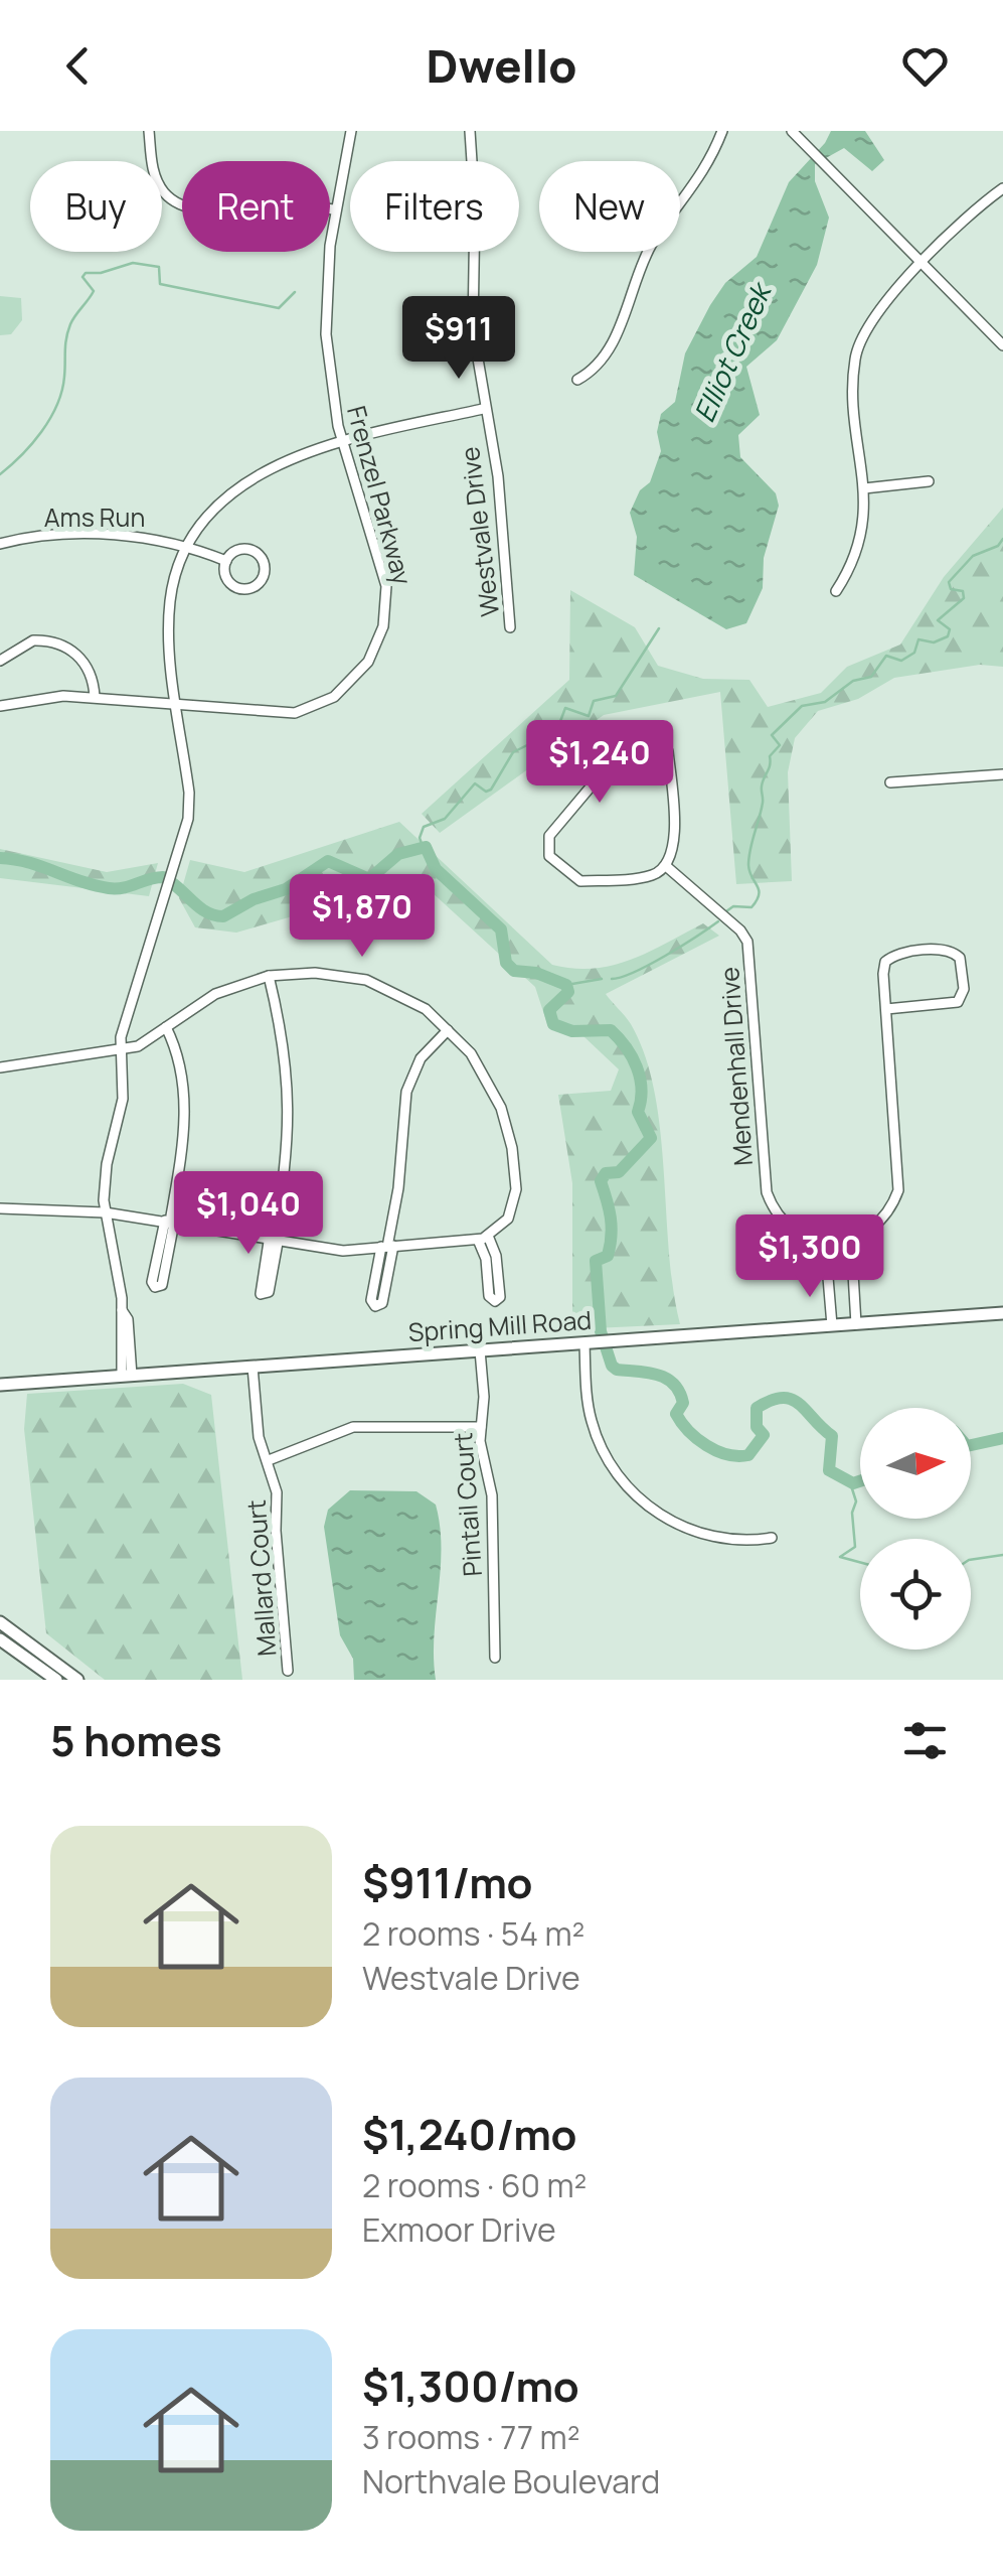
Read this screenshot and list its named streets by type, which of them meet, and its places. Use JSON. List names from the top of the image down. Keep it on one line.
{"streets":{"street":["Frenzel Parkway","Ams Run","Westvale Drive","Mendenhall Drive","Spring Mill Road","Pintail Court","Mallard Court"]},"crossings":[["Spring Mill Road","Pintail Court"],["Spring Mill Road","Mallard Court"]],"water":["Elliot Creek"],"north":"right","page":{"header":"Dwello","chip":["Buy","Rent","Filters","New"],"price":["$911","$1,240","$1,870","$1,040","$1,300"],"heading":"5 homes","list":[{"name":"$911/mo","note":"2 rooms · 54 m² · Westvale Drive"},{"name":"$1,240/mo","note":"2 rooms · 60 m² · Exmoor Drive"},{"name":"$1,300/mo","note":"3 rooms · 77 m² · Northvale Boulevard"}]}}
